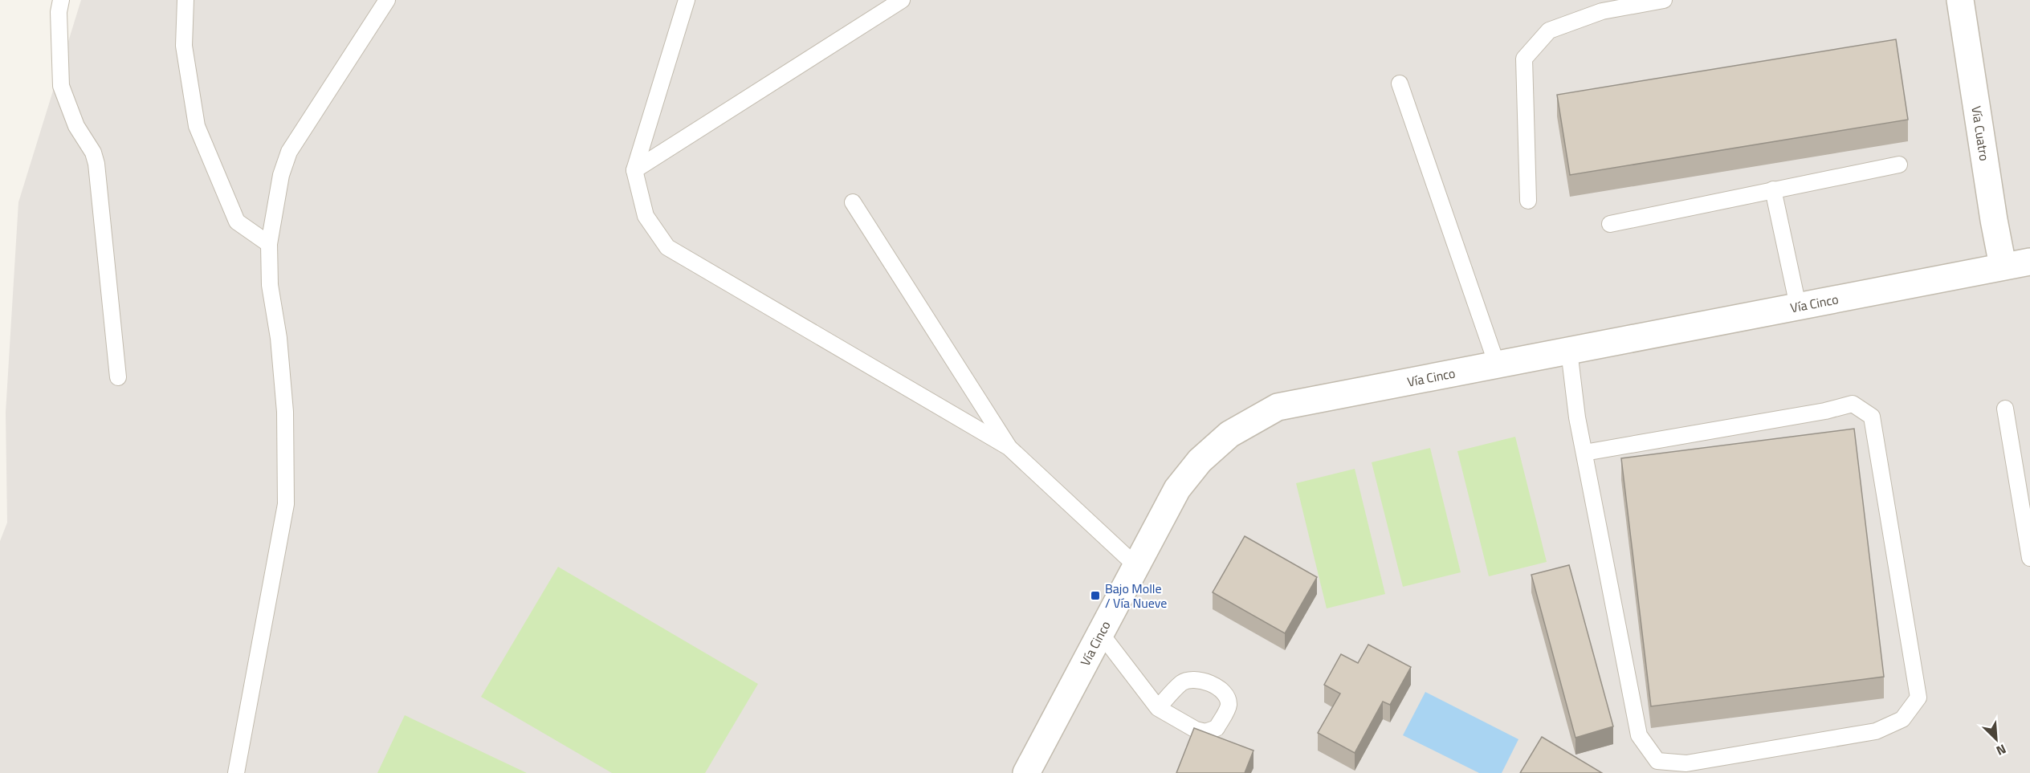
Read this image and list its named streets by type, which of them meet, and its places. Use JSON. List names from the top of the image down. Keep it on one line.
{"streets":{"street":["Vía Cuatro","Vía Cinco"]},"crossings":[["Vía Cuatro","Vía Cinco"]],"places":{"transit":["Bajo Molle / Vía Nueve"]},"north":"bottom right"}
